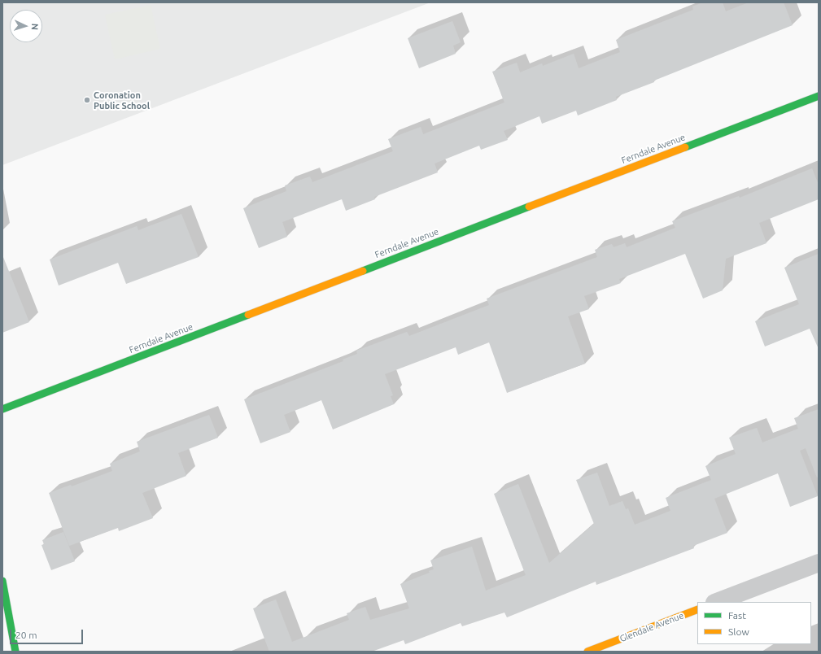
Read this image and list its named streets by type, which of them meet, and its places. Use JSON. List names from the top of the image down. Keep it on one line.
{"streets":{"street":["Ferndale Avenue","Glendale Avenue"]},"places":["Coronation Public School"],"legend":["Fast","Slow"],"scale_bar":"20 m","north":"right"}
